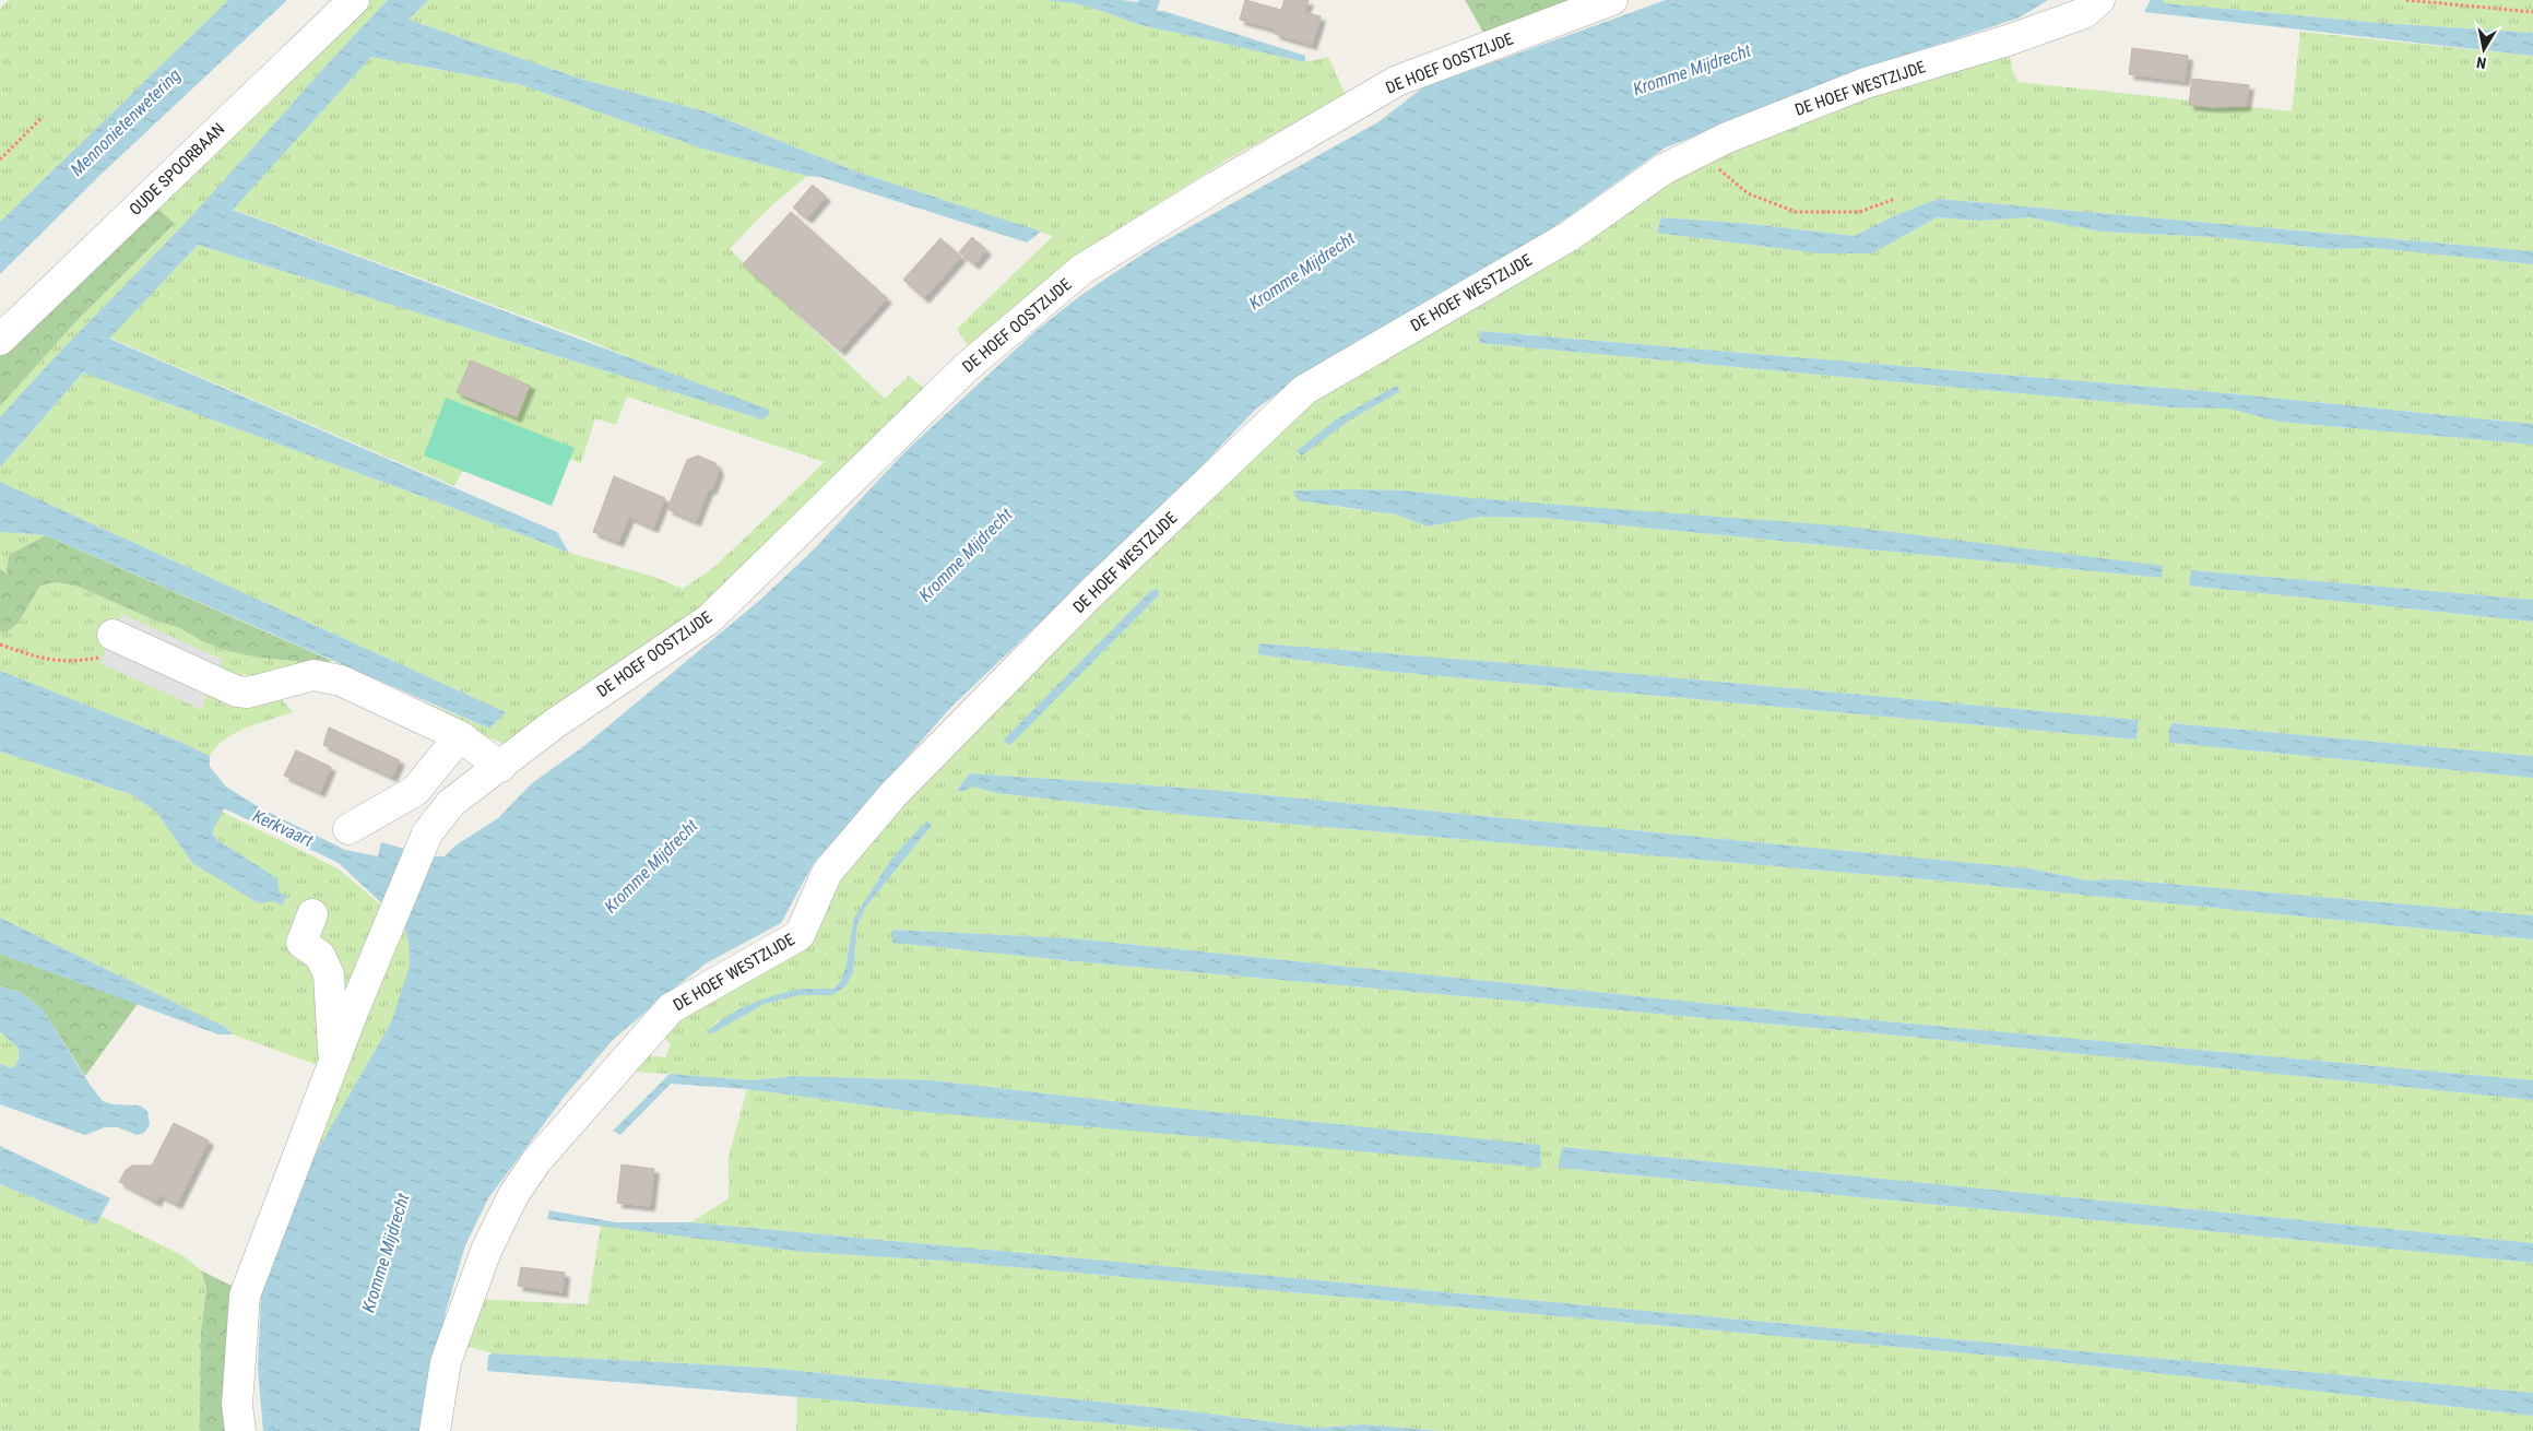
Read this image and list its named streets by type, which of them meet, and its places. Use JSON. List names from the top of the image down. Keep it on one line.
{"streets":{"street":["DE HOEF OOSTZIJDE","DE HOEF WESTZIJDE","OUDE SPOORBAAN"]},"water":["Kromme Mijdrecht","Mennonietenwetering","Kerkvaart"],"north":"bottom"}
